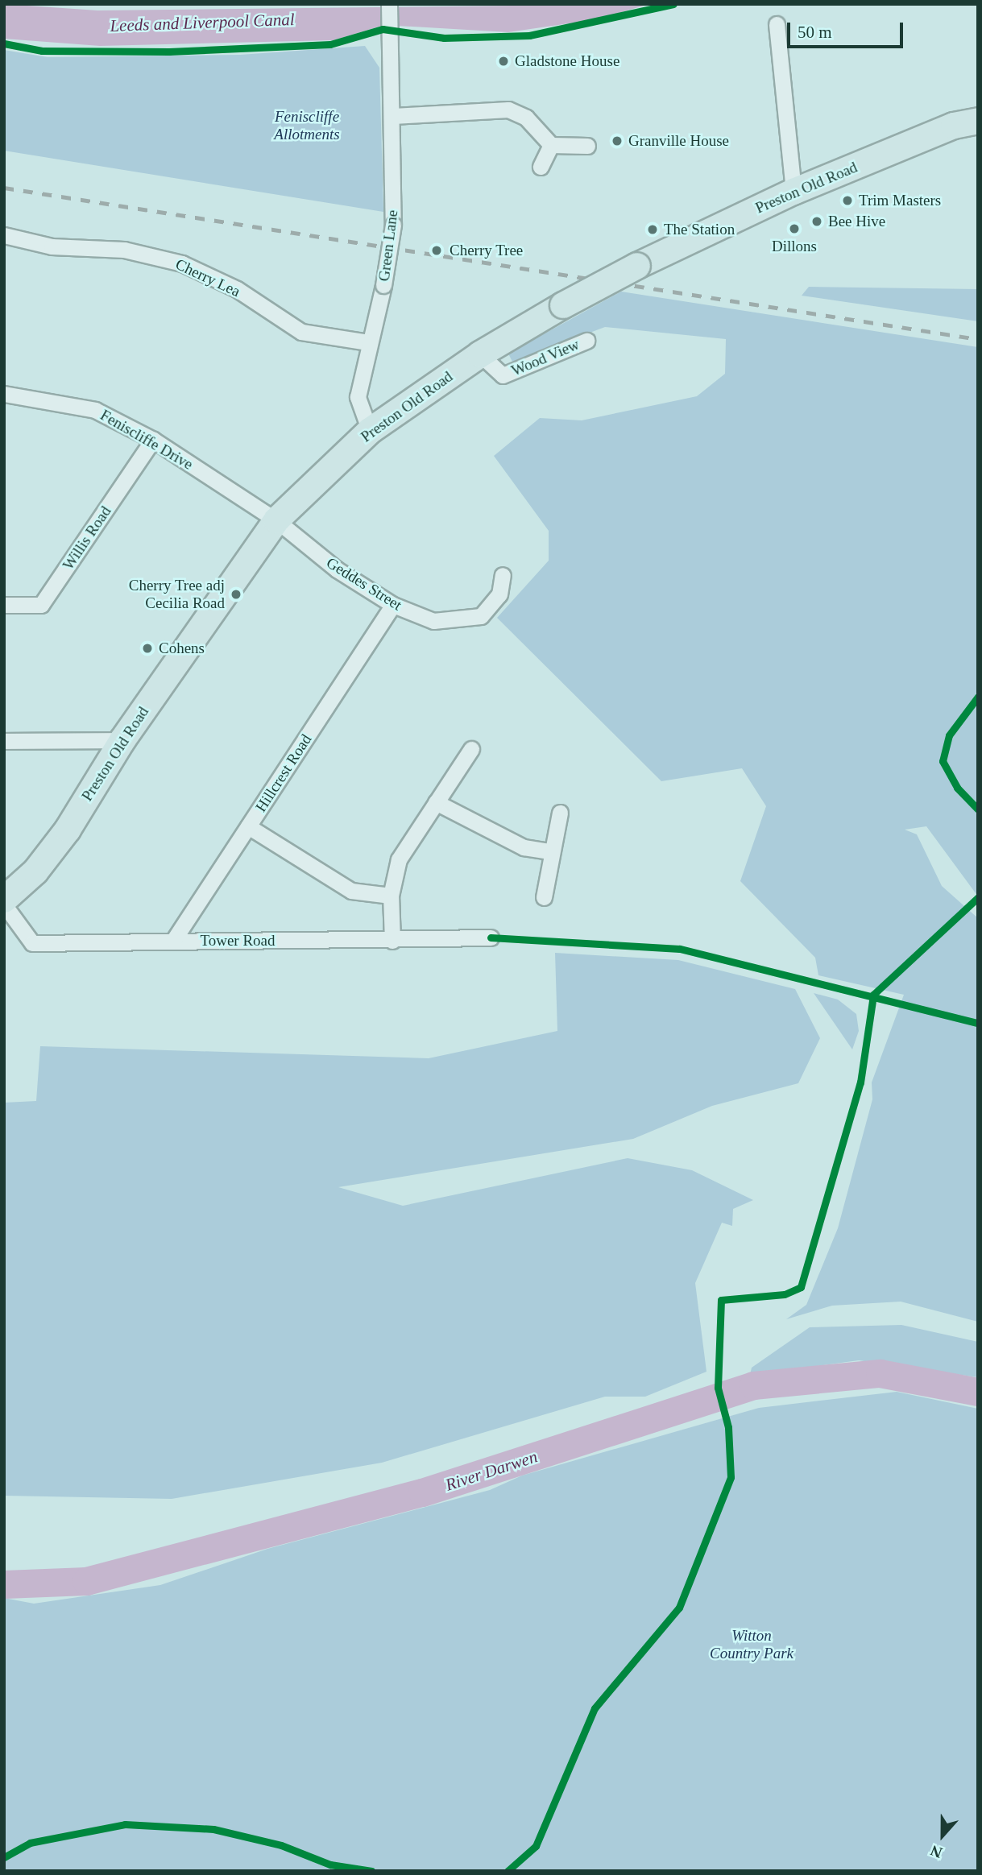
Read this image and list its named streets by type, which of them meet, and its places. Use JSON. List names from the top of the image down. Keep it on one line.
{"streets":{"main road":["Preston Old Road"],"street":["Green Lane","Cherry Lea","Wood View","Feniscliffe Drive","Willis Road","Geddes Street","Hillcrest Road","Tower Road"]},"crossings":[["Preston Old Road","Green Lane"],["Preston Old Road","Wood View"],["Preston Old Road","Feniscliffe Drive"],["Preston Old Road","Geddes Street"],["Green Lane","Cherry Lea"],["Feniscliffe Drive","Willis Road"],["Feniscliffe Drive","Geddes Street"],["Geddes Street","Hillcrest Road"],["Hillcrest Road","Tower Road"]],"water":["Leeds and Liverpool Canal","River Darwen"],"parks":["Feniscliffe Allotments","Witton Country Park"],"places":["Gladstone House","Granville House","Trim Masters","Bee Hive","Dillons","The Station","Cherry Tree","Cherry Tree adj Cecilia Road","Cohens"],"scale_bar":"50 m","north":"bottom"}
